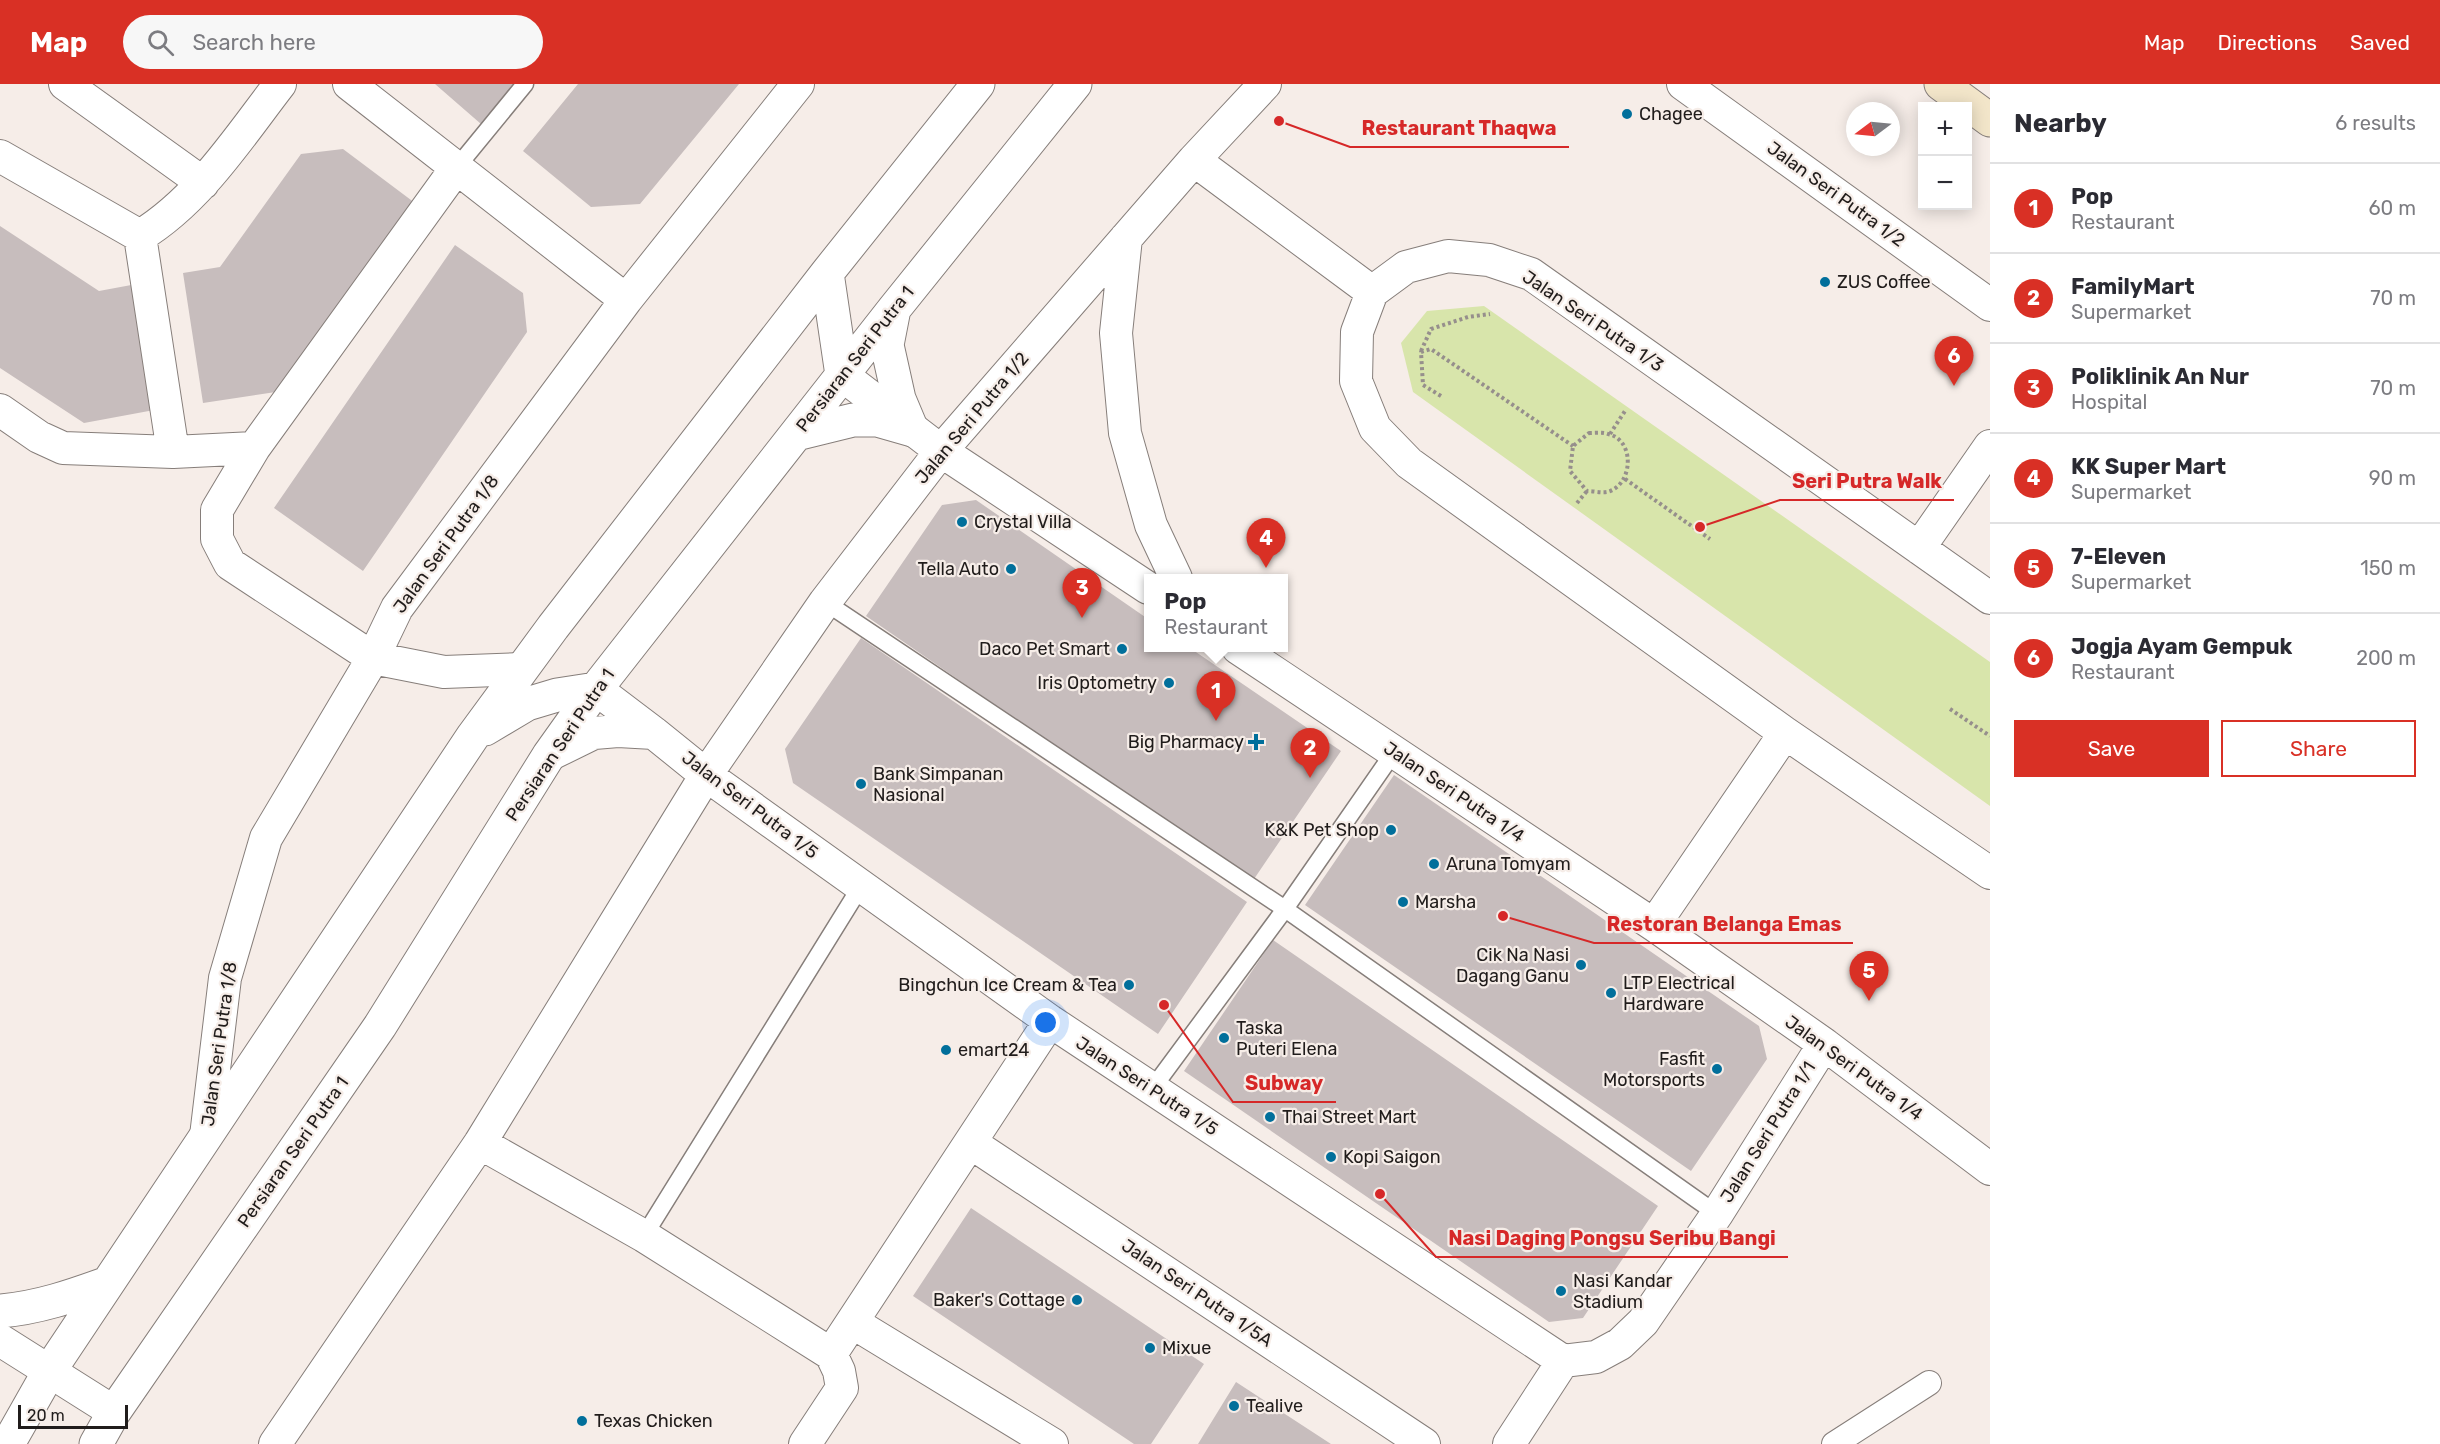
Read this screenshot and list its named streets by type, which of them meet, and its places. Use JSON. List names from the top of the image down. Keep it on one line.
{"streets":{"street":["Jalan Seri Putra 1/2","Jalan Seri Putra 1/3","Persiaran Seri Putra 1","Jalan Seri Putra 1/8","Jalan Seri Putra 1/4","Jalan Seri Putra 1/5","Jalan Seri Putra 1/1","Jalan Seri Putra 1/5A"]},"crossings":[["Jalan Seri Putra 1/2","Jalan Seri Putra 1/5"],["Persiaran Seri Putra 1","Jalan Seri Putra 1/5"],["Jalan Seri Putra 1/4","Jalan Seri Putra 1/1"],["Jalan Seri Putra 1/5","Jalan Seri Putra 1/1"]],"places":{"other":["Chagee","Restaurant Thaqwa","ZUS Coffee","Crystal Villa","Seri Putra Walk","Tella Auto","Daco Pet Smart","Iris Optometry","Bank Simpanan Nasional","K&K Pet Shop","Aruna Tomyam","Marsha","Restoran Belanga Emas","Cik Na Nasi Dagang Ganu","Bingchun Ice Cream & Tea","LTP Electrical Hardware","Subway","Taska Puteri Elena","emart24","Fasfit Motorsports","Thai Street Mart","Kopi Saigon","Nasi Daging Pongsu Seribu Bangi","Nasi Kandar Stadium","Baker's Cottage","Mixue","Tealive","Texas Chicken"],"health":["Big Pharmacy"]},"scale_bar":"20 m","north":"left","page":{"header":"Map","search":"Search here","nav":["Map","Directions","Saved"],"heading":["Nearby","6 results"],"map_buttons":["+","−"],"list":[{"mark":"1","name":"Pop","note":"Restaurant","value":"60 m"},{"mark":"2","name":"FamilyMart","note":"Supermarket","value":"70 m"},{"mark":"3","name":"Poliklinik An Nur","note":"Hospital","value":"70 m"},{"mark":"4","name":"KK Super Mart","note":"Supermarket","value":"90 m"},{"mark":"5","name":"7-Eleven","note":"Supermarket","value":"150 m"},{"mark":"6","name":"Jogja Ayam Gempuk","note":"Restaurant","value":"200 m"}],"pins":["6","4","3","1","2","5"],"popup":["Pop","Restaurant"],"buttons":["Save","Share"],"scale":"20 m"}}
